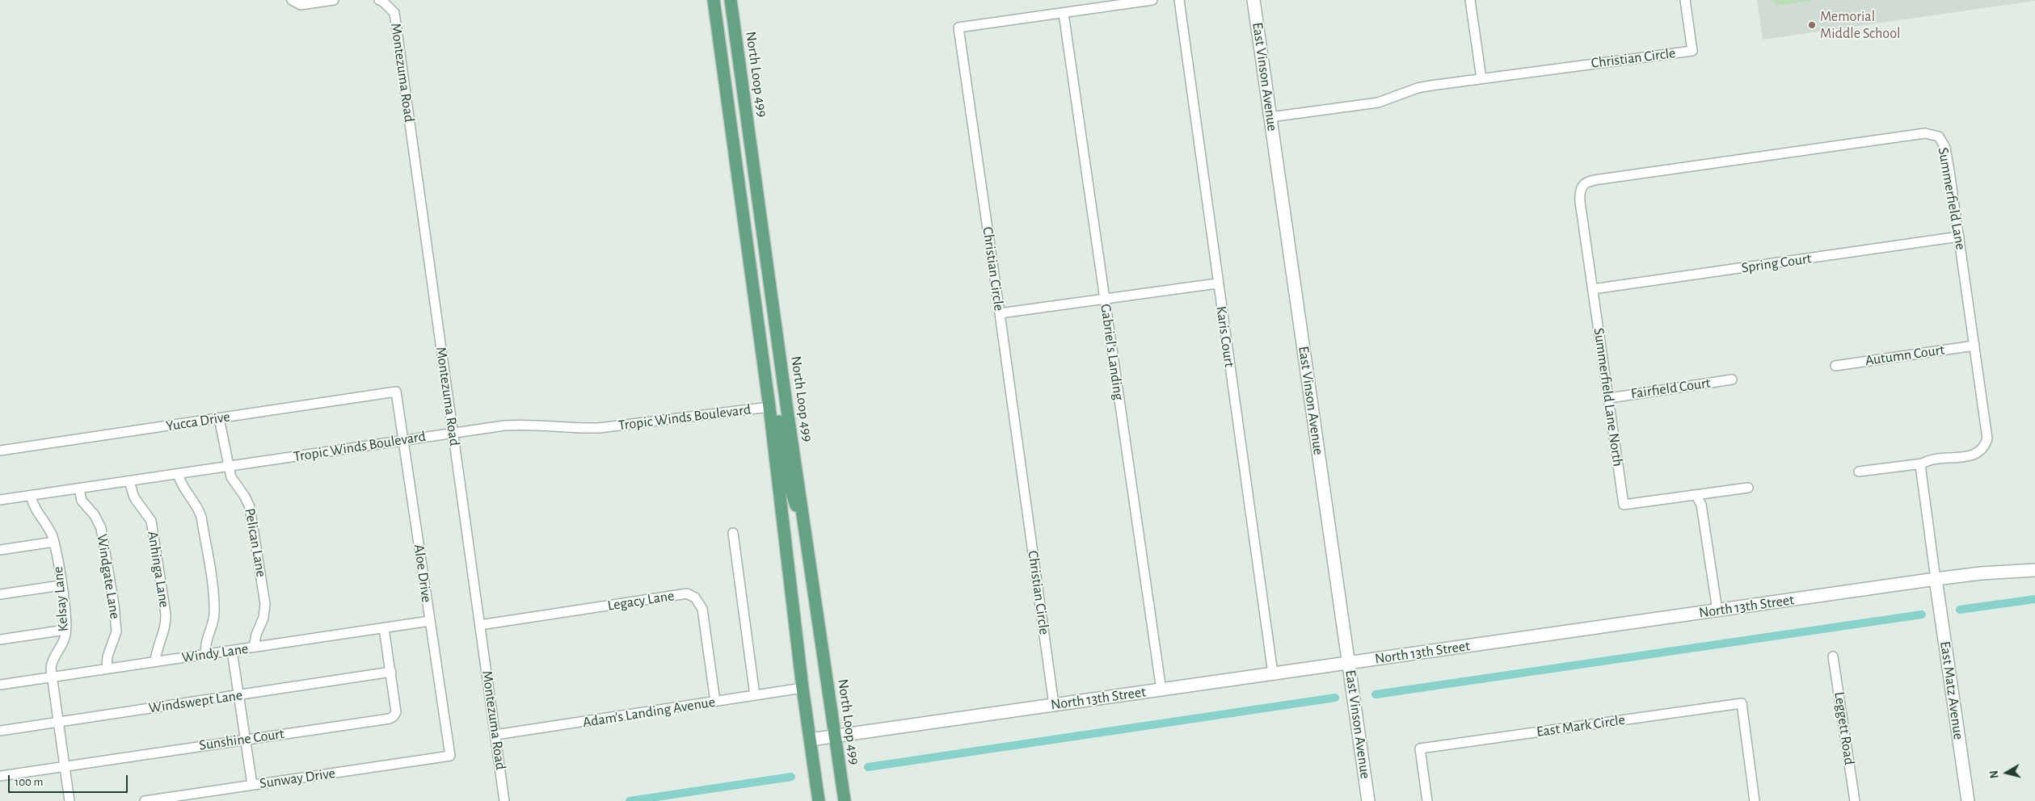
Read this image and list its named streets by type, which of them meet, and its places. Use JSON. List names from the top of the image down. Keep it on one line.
{"streets":{"main road":["North Loop 499"],"street":["Christian Circle","Montezuma Road","East Vinson Avenue","Summerfield Lane","Spring Court","Karis Court","Gabriel's Landing","Autumn Court","Fairfield Court","Summerfield Lane North","Tropic Winds Boulevard","Yucca Drive","Pelican Lane","Anhinga Lane","Aloe Drive","Windgate Lane","Kelsay Lane","Legacy Lane","North 13th Street","Windy Lane","East Matz Avenue","Windswept Lane","Adam's Landing Avenue","East Mark Circle","Leggett Road","Sunshine Court","Sunway Drive"]},"crossings":[["Christian Circle","Gabriel's Landing"],["Christian Circle","North 13th Street"],["Montezuma Road","Tropic Winds Boulevard"],["Montezuma Road","Legacy Lane"],["Montezuma Road","Adam's Landing Avenue"],["North Loop 499","North 13th Street"],["East Vinson Avenue","North 13th Street"],["Summerfield Lane","Spring Court"],["Summerfield Lane","Autumn Court"],["Summerfield Lane","Summerfield Lane North"],["Spring Court","Summerfield Lane North"],["Karis Court","North 13th Street"],["Gabriel's Landing","North 13th Street"],["Fairfield Court","Summerfield Lane North"],["Tropic Winds Boulevard","Pelican Lane"],["Tropic Winds Boulevard","Anhinga Lane"],["Tropic Winds Boulevard","Aloe Drive"],["Tropic Winds Boulevard","Windgate Lane"],["Tropic Winds Boulevard","Kelsay Lane"],["Yucca Drive","Pelican Lane"],["Yucca Drive","Aloe Drive"],["Pelican Lane","Windy Lane"],["Anhinga Lane","Windy Lane"],["Aloe Drive","Windy Lane"],["Aloe Drive","Sunway Drive"],["Windgate Lane","Windy Lane"],["Kelsay Lane","Windy Lane"],["Kelsay Lane","Windswept Lane"],["Kelsay Lane","Sunshine Court"],["Legacy Lane","Adam's Landing Avenue"],["North 13th Street","East Matz Avenue"],["Windy Lane","Sunshine Court"],["Windswept Lane","Sunshine Court"]],"places":["Memorial Middle School"],"scale_bar":"100 m","north":"left"}
